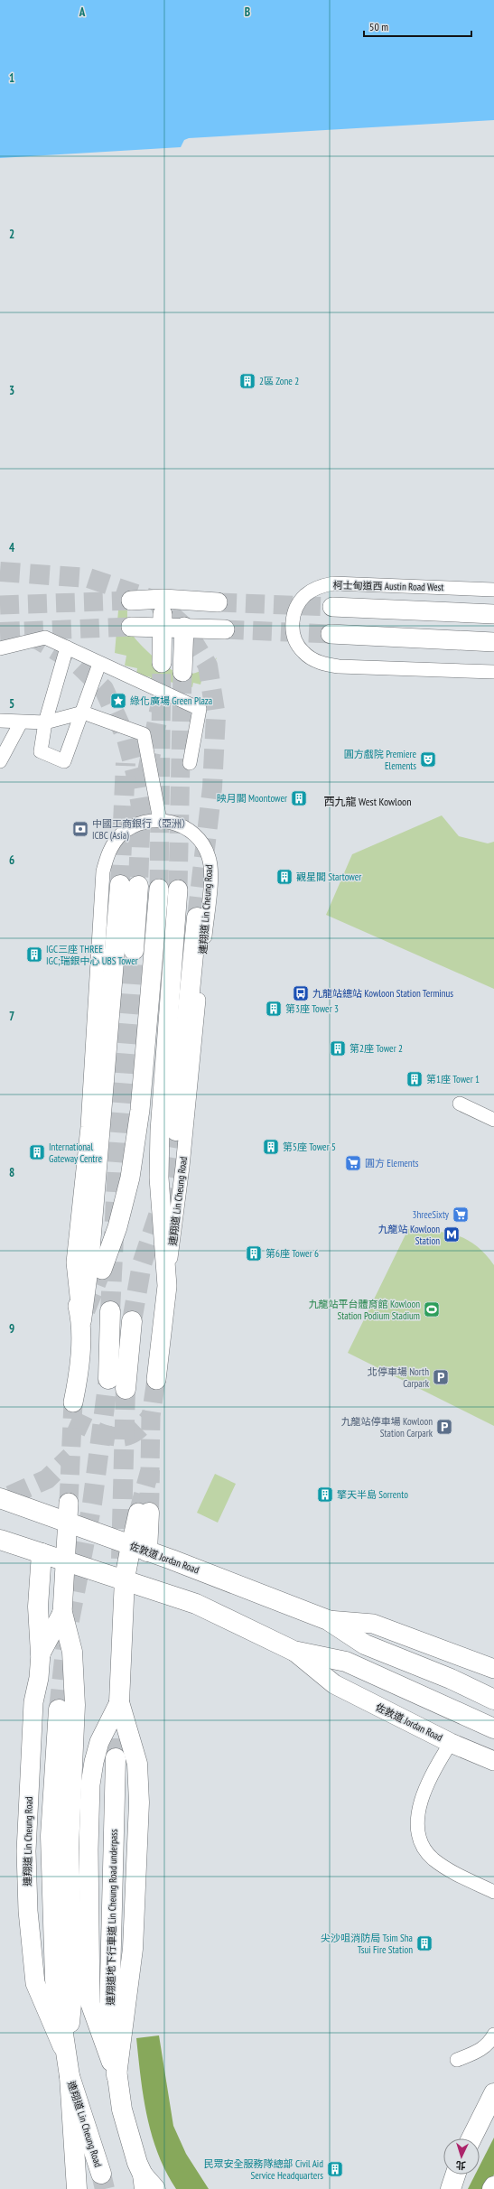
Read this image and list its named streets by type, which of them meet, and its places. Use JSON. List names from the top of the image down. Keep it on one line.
{"streets":{"main road":["連翔道 Lin Cheung Road","佐敦道 Jordan Road","連翔道地下行車道 Lin Cheung Road underpass"],"street":["柯士甸道西 Austin Road West"]},"crossings":[["連翔道 Lin Cheung Road","佐敦道 Jordan Road"]],"districts":["西九龍 West Kowloon"],"places":{"building":["2區 Zone 2","映月閣 Moontower","觀星閣 Startower","IGC三座 THREE IGC;瑞銀中心 UBS Tower","第3座 Tower 3","第2座 Tower 2","第1座 Tower 1","第5座 Tower 5","International Gateway Centre","第6座 Tower 6","擎天半島 Sorrento","尖沙咀消防局 Tsim Sha Tsui Fire Station","民眾安全服務隊總部 Civil Aid Service Headquarters"],"place":["綠化廣場 Green Plaza"],"theatre":["圓方戲院 Premiere Elements"],"bank":["中國工商銀行（亞洲） ICBC (Asia)"],"bus stop":["九龍站總站 Kowloon Station Terminus"],"supermarket":["圓方 Elements","3hreeSixty"],"metro station":["九龍站 Kowloon Station"],"sports":["九龍站平台體育館 Kowloon Station Podium Stadium"],"parking":["北停車場 North Carpark","九龍站停車場 Kowloon Station Carpark"]},"scale_bar":"50 m","north":"bottom","grid":{"columns":["A","B"],"rows":["1","2","3","4","5","6","7","8","9"]}}
